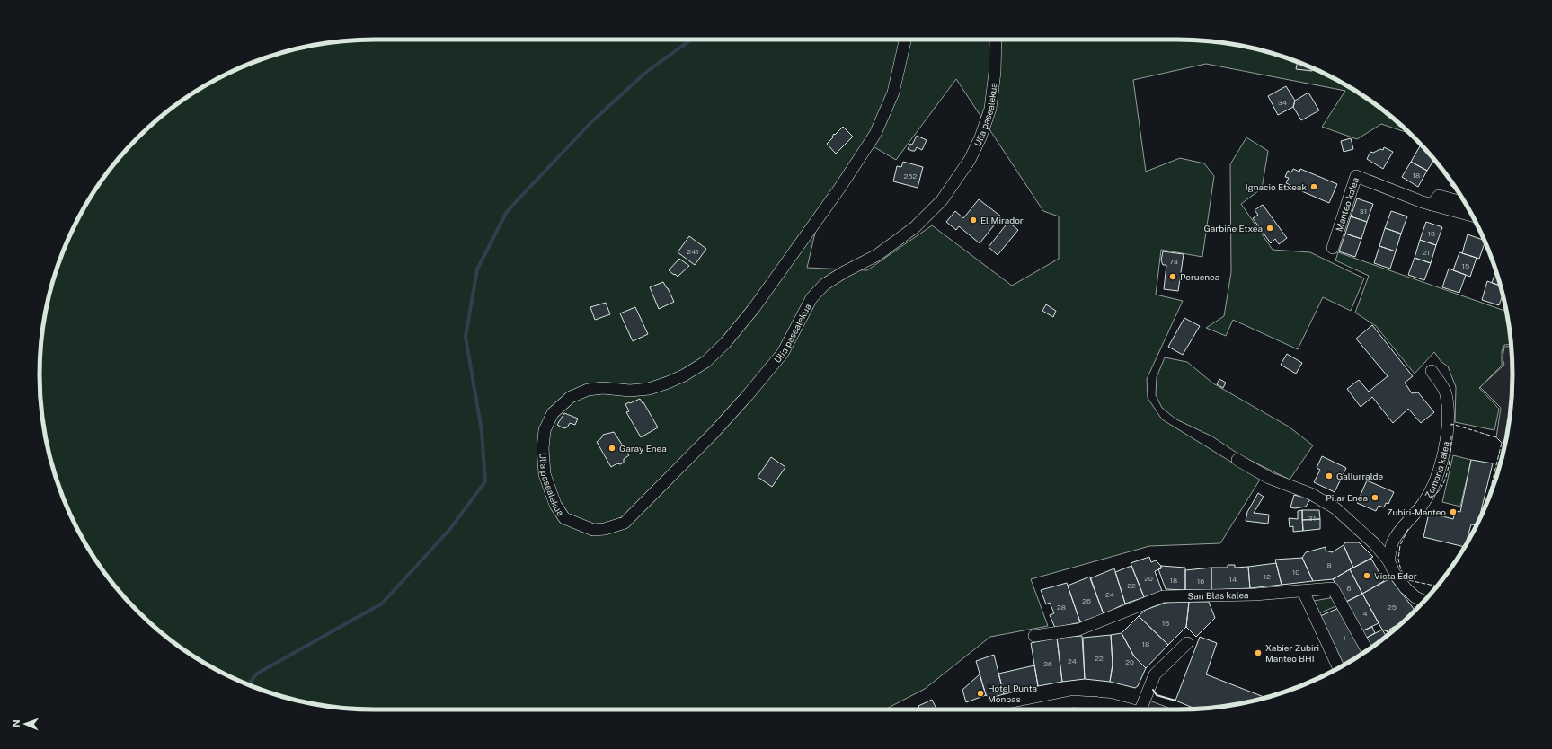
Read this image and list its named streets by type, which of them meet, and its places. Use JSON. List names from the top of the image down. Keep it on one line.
{"streets":{"street":["Ulia pasealekua","Manteo kalea","Zemoria kalea","San Blas kalea"]},"places":["Ignacio Etxeak","El Mirador","Garbiñe Etxea","Peruenea","Garay Enea","Gallurralde","Pilar Enea","Zubiri-Manteo","Vista Eder","Xabier Zubiri Manteo BHI","Hotel Punta Monpas"],"house_numbers":["34","18","252","31","19","241","21","73","15","31","8","10","12","20","14","18","16","22","6","24","26","28","25","4","16","1","18","22","24","20","26"],"north":"left"}
